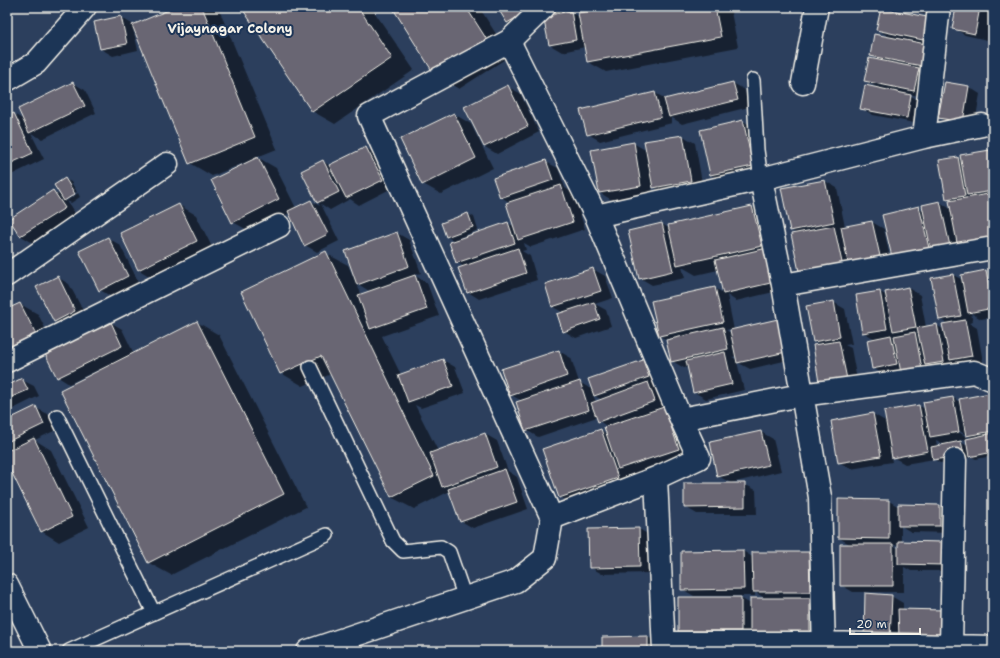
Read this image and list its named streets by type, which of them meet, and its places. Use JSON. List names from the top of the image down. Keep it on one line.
{"districts":["Vijaynagar Colony"],"scale_bar":"20 m"}
